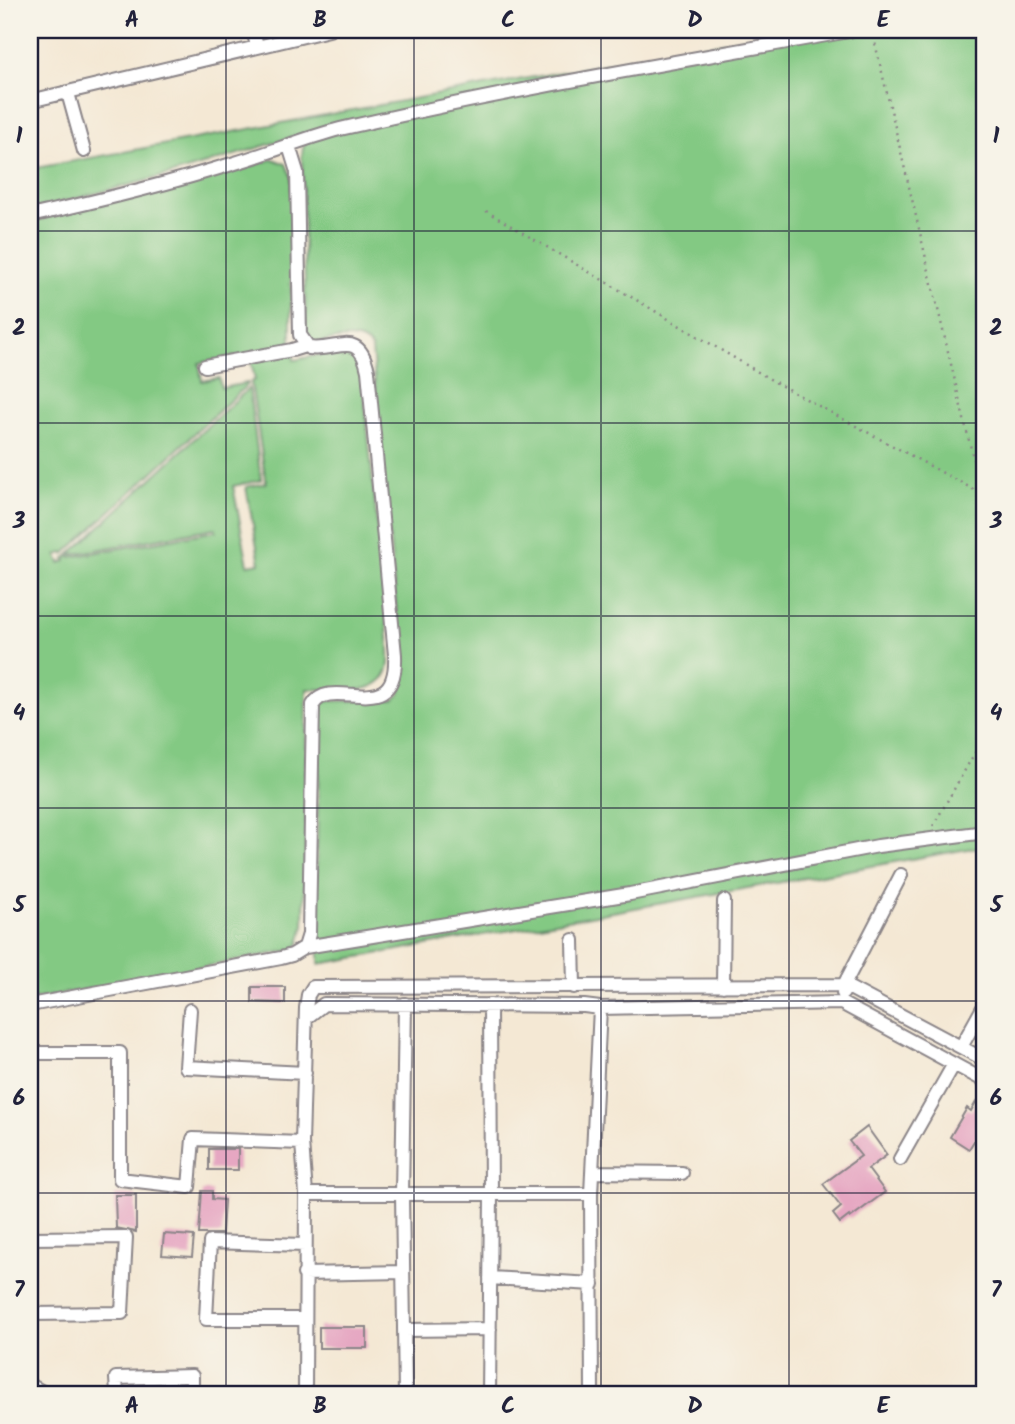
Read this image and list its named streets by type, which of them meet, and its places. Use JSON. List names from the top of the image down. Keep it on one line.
{"grid":{"columns":["A","B","C","D","E"],"rows":["1","2","3","4","5","6","7"]}}
